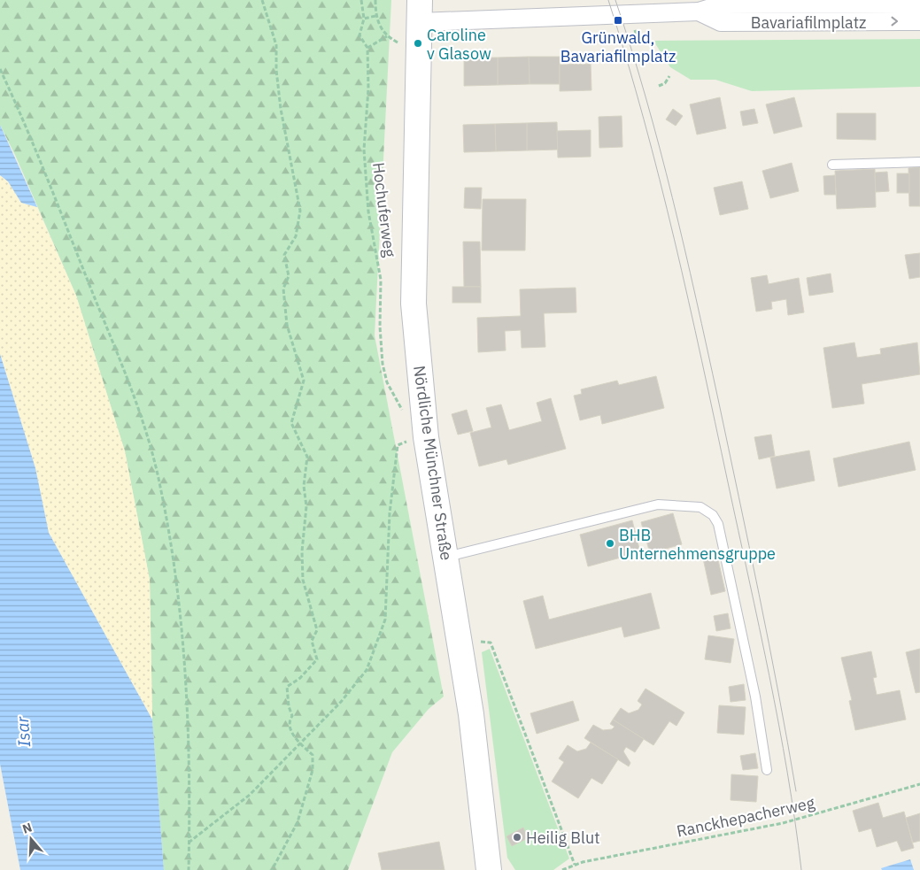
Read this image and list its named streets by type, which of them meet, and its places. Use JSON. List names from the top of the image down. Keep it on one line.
{"streets":{"main road":["Nördliche Münchner Straße"],"street":["Bavariafilmplatz"],"path":["Hochuferweg","Ranckhepacherweg"]},"crossings":[["Bavariafilmplatz","Nördliche Münchner Straße"]],"water":["Isar"],"places":{"transit":["Grünwald, Bavariafilmplatz"],"other":["Caroline v Glasow","BHB Unternehmensgruppe","Heilig Blut"]},"north":"top"}
